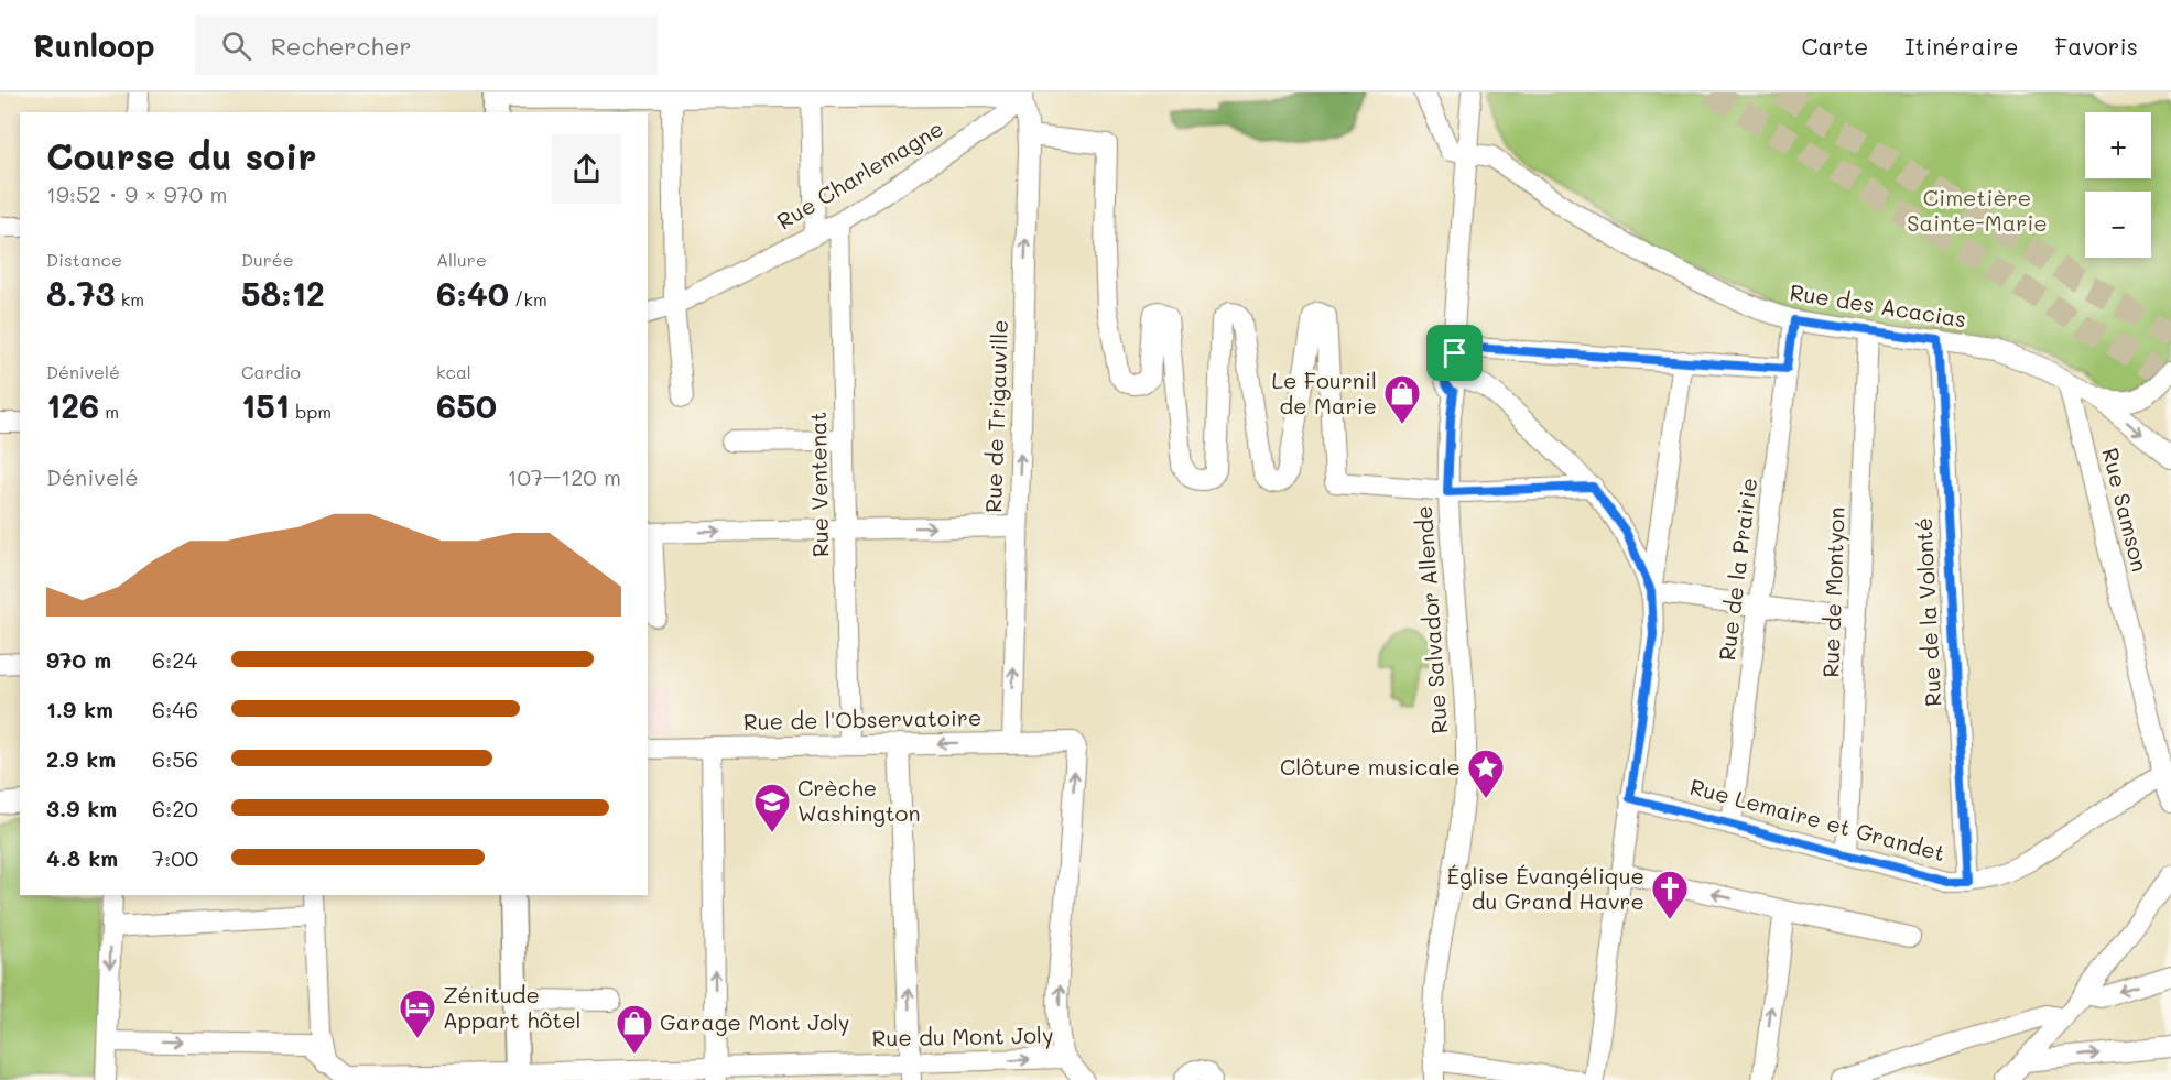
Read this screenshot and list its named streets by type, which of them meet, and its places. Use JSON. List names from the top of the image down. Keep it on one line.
{"streets":{"street":["Rue Charlemagne","Rue des Acacias","Rue de Trigauville","Rue Ventenat","Rue Samson","Rue de la Prairie","Rue de Montyon","Rue de la Volonté","Rue Salvador Allende","Rue de l'Observatoire","Rue Lemaire et Grandet","Rue du Mont Joly"]},"crossings":[["Rue Charlemagne","Rue de Trigauville"],["Rue Charlemagne","Rue Ventenat"],["Rue des Acacias","Rue Samson"],["Rue des Acacias","Rue de la Prairie"],["Rue des Acacias","Rue de Montyon"],["Rue des Acacias","Rue de la Volonté"],["Rue de Trigauville","Rue de l'Observatoire"],["Rue Ventenat","Rue de l'Observatoire"],["Rue Samson","Rue Lemaire et Grandet"],["Rue de la Prairie","Rue Lemaire et Grandet"],["Rue de Montyon","Rue Lemaire et Grandet"],["Rue de la Volonté","Rue Lemaire et Grandet"],["Rue de l'Observatoire","Rue du Mont Joly"]],"one_way":["Rue de Trigauville"],"parks":["Cimetière Sainte-Marie"],"places":{"shop":["Le Fournil de Marie","Garage Mont Joly"],"place":["Clôture musicale"],"school or university":["Crèche Washington"],"church":["Église Évangélique du Grand Havre"],"hotel":["Zénitude Appart hôtel"]},"page":{"header":"Runloop","search":"Rechercher","nav":["Carte","Itinéraire","Favoris"],"map_buttons":["+","−"],"heading":["Course du soir","19:52 · 9 × 970 m"],"stats":[["Distance","8.73 km"],["Durée","58:12"],["Allure","6:40 /km"],["Dénivelé","126 m"],["Cardio","151 bpm"],["kcal","650"]],"chart":["Dénivelé","107–120 m"],"list":[{"name":"970 m","note":"6:24"},{"name":"1.9 km","note":"6:46"},{"name":"2.9 km","note":"6:56"},{"name":"3.9 km","note":"6:20"},{"name":"4.8 km","note":"7:00"}]}}
